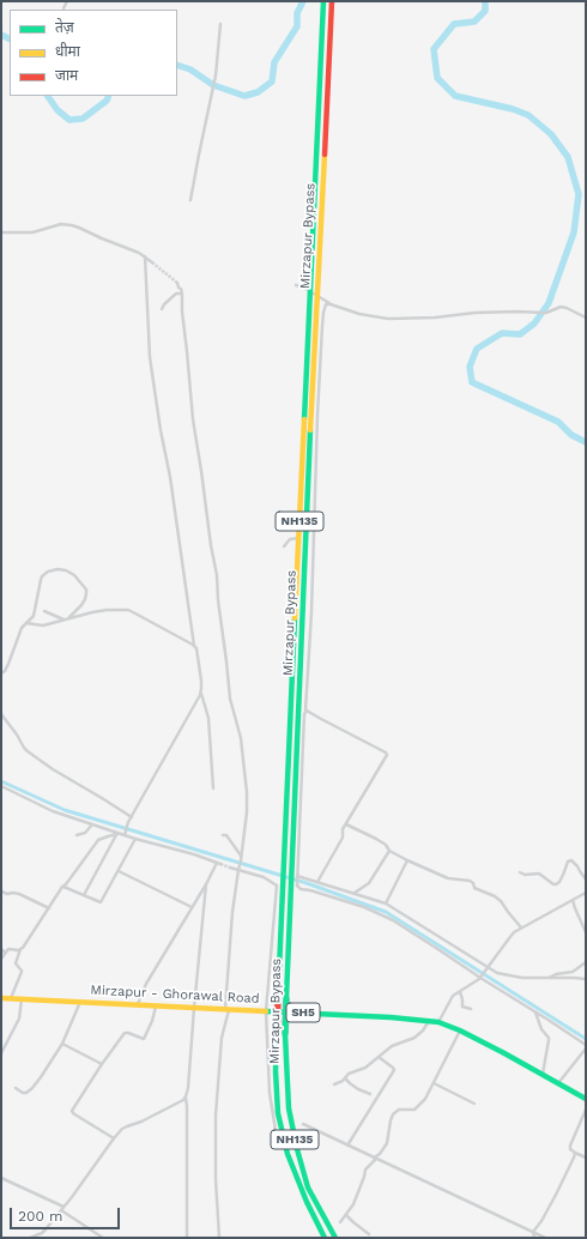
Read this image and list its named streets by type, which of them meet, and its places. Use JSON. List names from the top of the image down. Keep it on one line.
{"streets":{"main road":["Mirzapur Bypass","NH135","Mirzapur - Ghorawal Road","SH5"]},"legend":["तेज़","धीमा","जाम"],"scale_bar":"200 m"}
